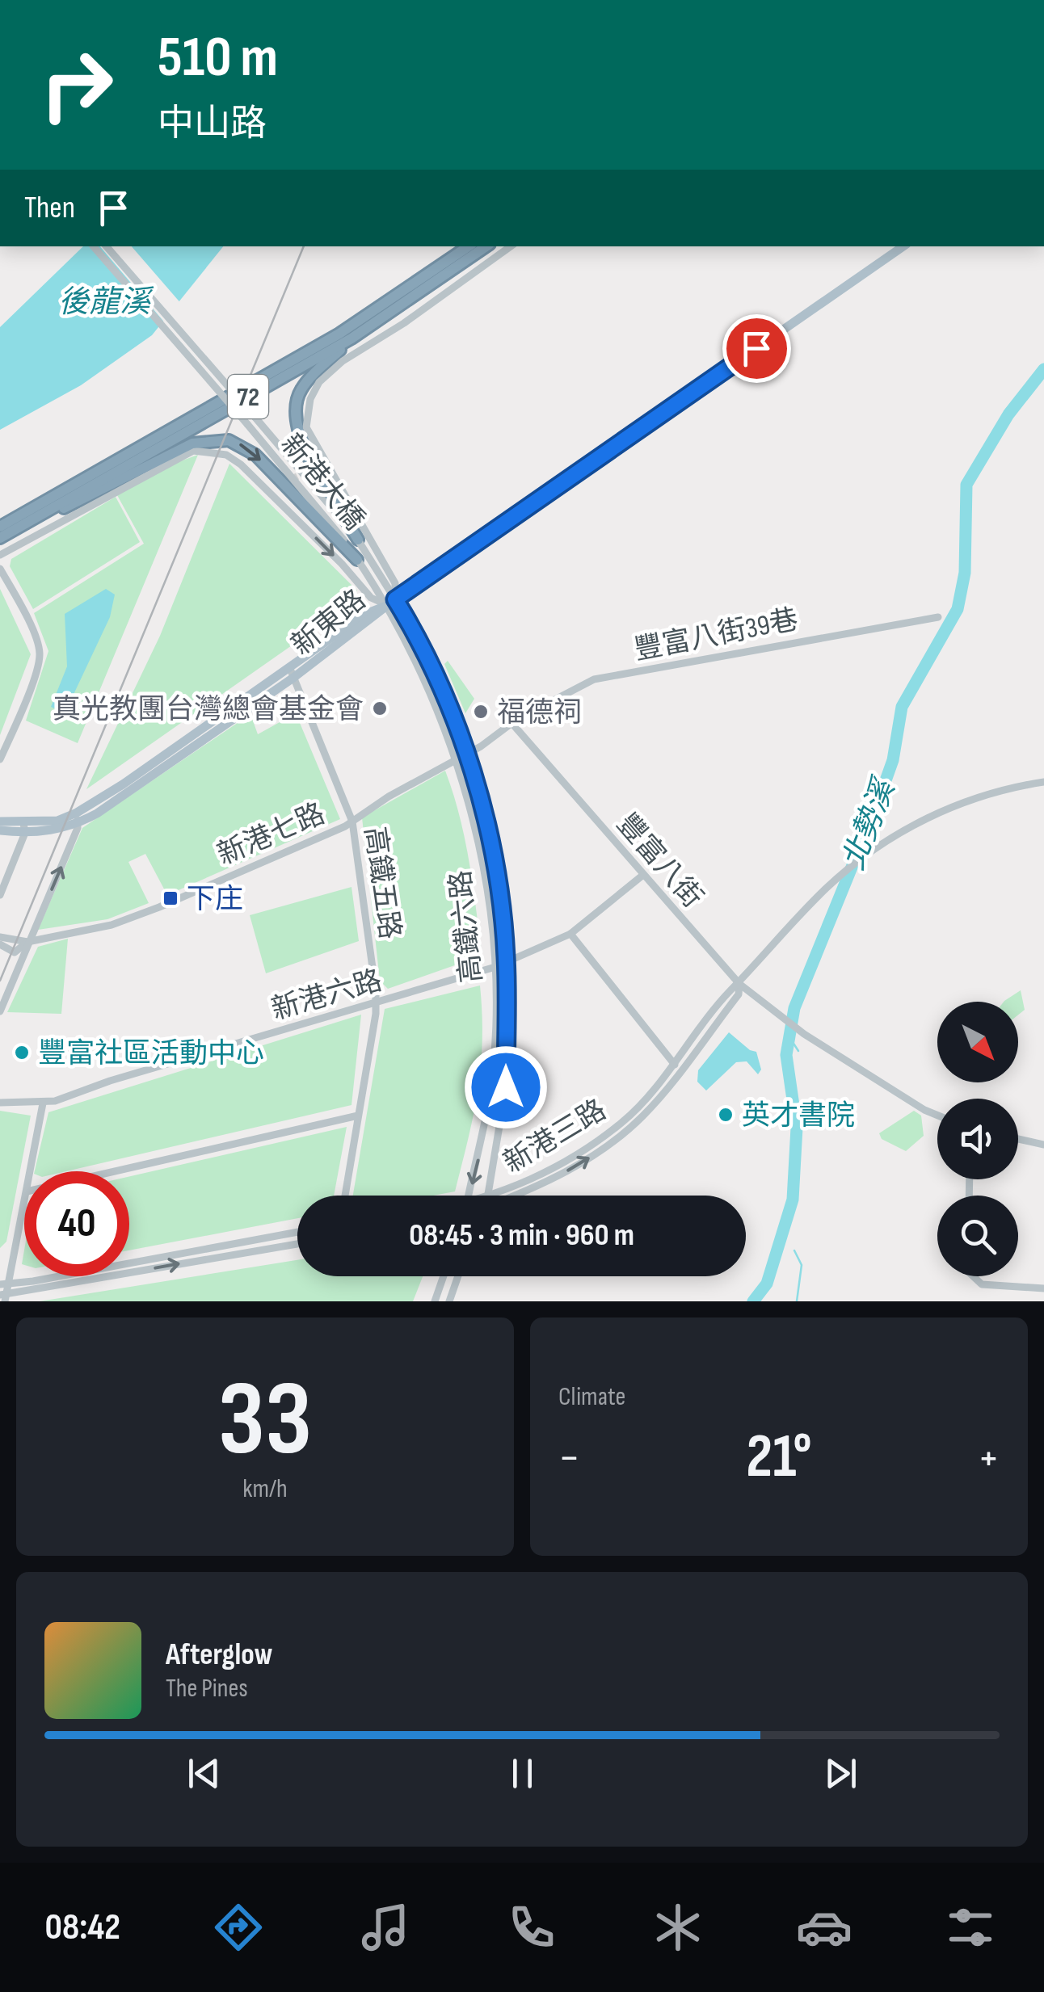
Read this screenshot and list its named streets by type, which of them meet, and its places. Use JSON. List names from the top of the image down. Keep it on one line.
{"streets":{"highway":["72"],"main road":["新東路"],"street":["新港大橋","豐富八街39巷","新港七路","豐富八街","高鐵五路","高鐵六路","新港六路","新港三路"]},"crossings":[["新港大橋","新東路"],["新港大橋","高鐵六路"],["新東路","高鐵五路"],["新東路","高鐵六路"],["豐富八街39巷","新港七路"],["豐富八街39巷","豐富八街"],["新港七路","豐富八街"],["新港七路","高鐵五路"],["新港七路","高鐵六路"],["豐富八街","新港六路"],["豐富八街","新港三路"],["高鐵五路","新港六路"],["高鐵六路","新港六路"],["高鐵六路","新港三路"]],"water":["後龍溪","北勢溪"],"places":{"other":["真光教團台灣總會基金會","福德祠","豐富社區活動中心","英才書院"],"transit":["下庄"]},"north":"bottom right","page":{"turn":["510 m","中山路"],"then":"Then","limit":"40","trip":"08:45 · 3 min · 960 m","tile":[["33","km/h"],"Climate"],"heat":["−","21°","+"],"song":["Afterglow","The Pines"],"tabs":"08:42"}}
